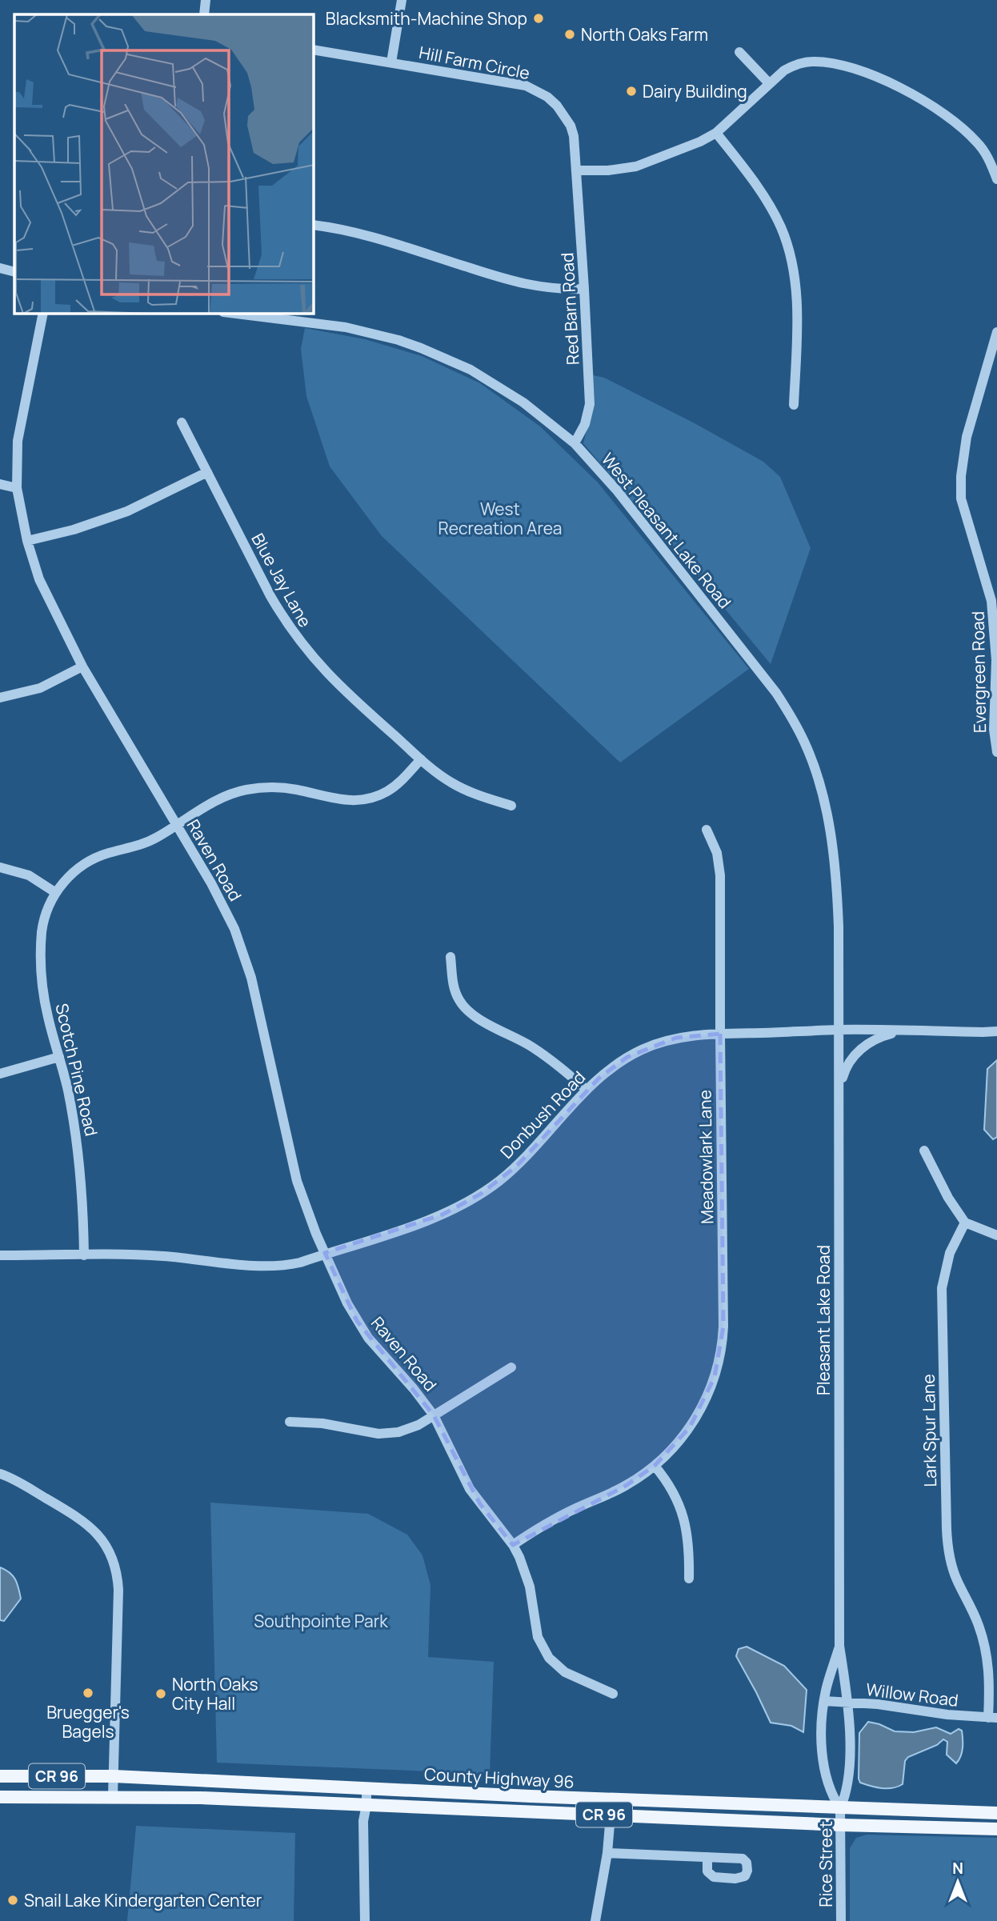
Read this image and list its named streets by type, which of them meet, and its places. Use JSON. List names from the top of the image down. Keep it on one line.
{"streets":{"main road":["CR 96","County Highway 96"],"street":["Hill Farm Circle","Red Barn Road","West Pleasant Lake Road","Blue Jay Lane","Evergreen Road","Raven Road","Scotch Pine Road","Donbush Road","Meadowlark Lane","Pleasant Lake Road","Lark Spur Lane","Willow Road","Rice Street"]},"crossings":[["Hill Farm Circle","Red Barn Road"],["Red Barn Road","West Pleasant Lake Road"],["West Pleasant Lake Road","Pleasant Lake Road"],["Raven Road","Scotch Pine Road"],["Raven Road","Donbush Road"],["Raven Road","Meadowlark Lane"],["Donbush Road","Meadowlark Lane"],["Donbush Road","Pleasant Lake Road"],["Pleasant Lake Road","Willow Road"],["Pleasant Lake Road","County Highway 96"],["Pleasant Lake Road","Rice Street"],["Lark Spur Lane","Willow Road"],["County Highway 96","Rice Street"]],"parks":["West Recreation Area","Southpointe Park"],"places":["Blacksmith-Machine Shop","North Oaks Farm","Dairy Building","Bruegger's Bagels","North Oaks City Hall","Snail Lake Kindergarten Center"],"north":"top"}
